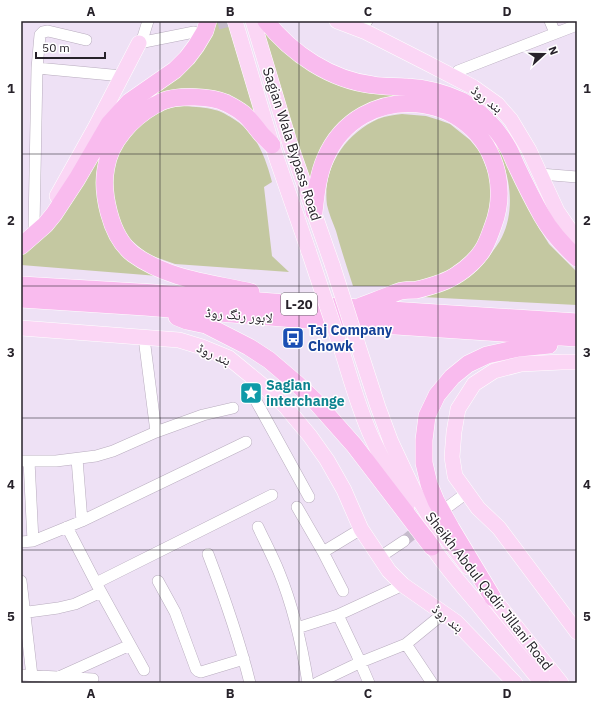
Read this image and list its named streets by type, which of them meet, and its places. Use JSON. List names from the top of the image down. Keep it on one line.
{"streets":{"highway":["L-20","لاہور رنگ روڈ"],"main road":["بند روڈ","Sagian Wala Bypass Road","Sheikh Abdul Qadir Jillani Road"]},"crossings":[["Sagian Wala Bypass Road","Sheikh Abdul Qadir Jillani Road"]],"places":{"bus stop":["Taj Company Chowk"],"place":["Sagian interchange"]},"scale_bar":"50 m","north":"right","grid":{"columns":["A","B","C","D"],"rows":["1","2","3","4","5"]}}
